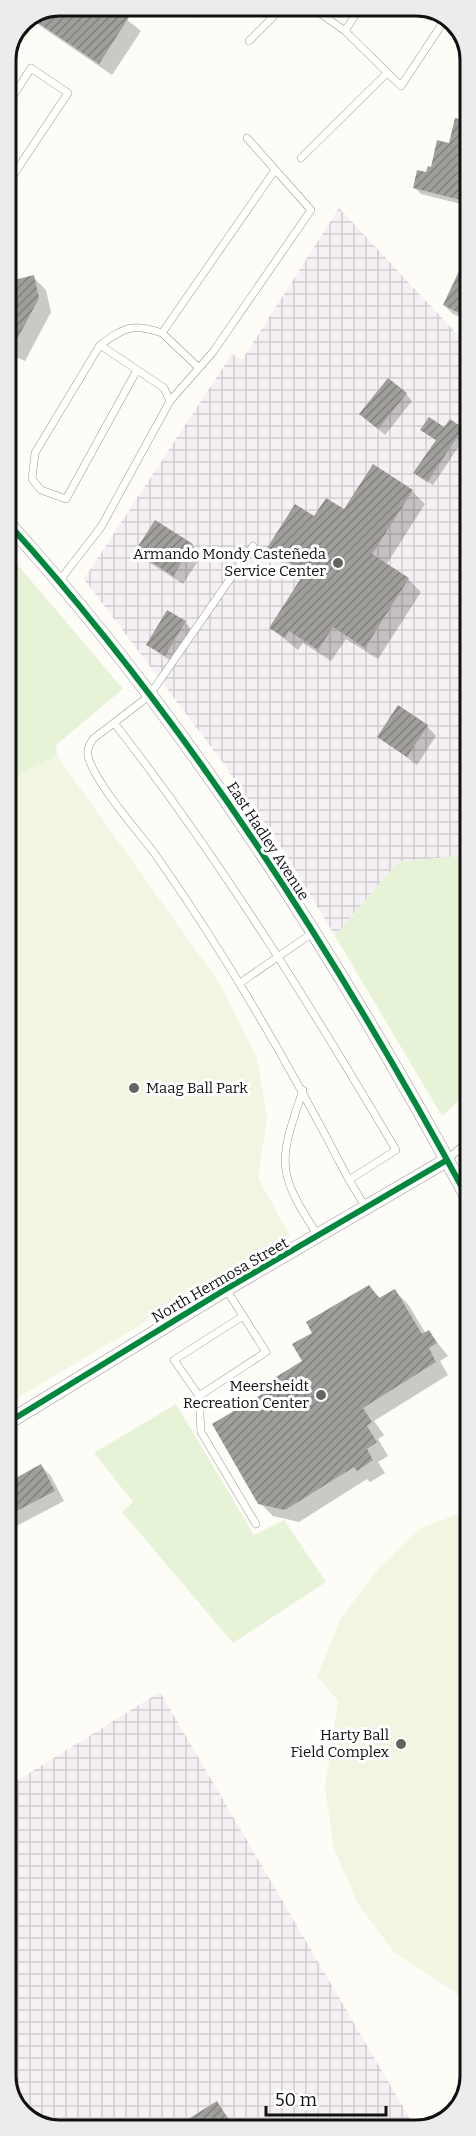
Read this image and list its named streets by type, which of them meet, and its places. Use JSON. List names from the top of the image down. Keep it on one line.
{"streets":{"street":["East Hadley Avenue","North Hermosa Street"]},"crossings":[["East Hadley Avenue","North Hermosa Street"]],"places":["Armando Mondy Casteñeda Service Center","Maag Ball Park","Meersheidt Recreation Center","Harty Ball Field Complex"],"scale_bar":"50 m"}
